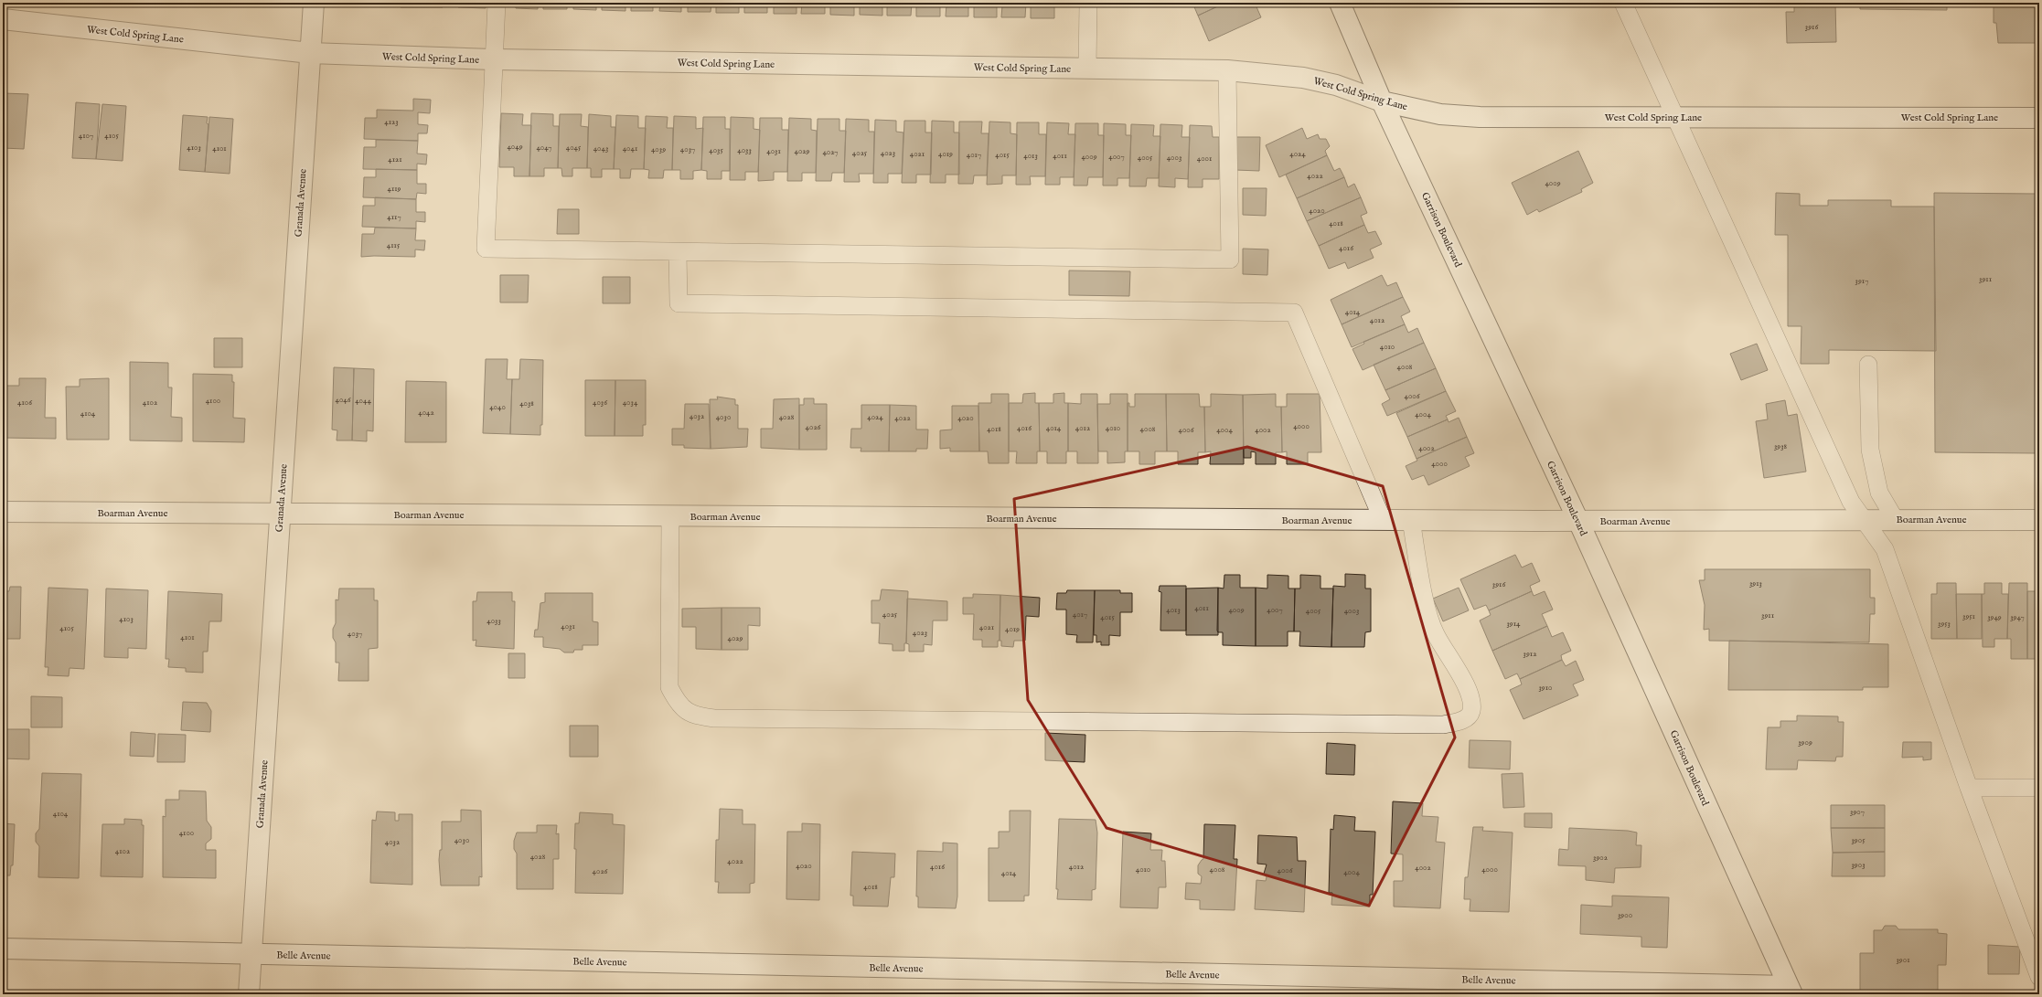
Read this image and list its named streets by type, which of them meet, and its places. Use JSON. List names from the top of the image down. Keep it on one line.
{"streets":{"street":["West Cold Spring Lane","Granada Avenue","Garrison Boulevard","Boarman Avenue","Belle Avenue"]},"crossings":[["West Cold Spring Lane","Granada Avenue"],["West Cold Spring Lane","Garrison Boulevard"],["Granada Avenue","Boarman Avenue"],["Granada Avenue","Belle Avenue"],["Garrison Boulevard","Boarman Avenue"],["Garrison Boulevard","Belle Avenue"]],"house_numbers":["3916","4123","4107","4105","4049","4103","4047","4045","4101","4043","4041","4039","4037","4035","4033","4031","4029","4027","4025","4023","4021","4019","4024","4017","4015","4013","4011","4009","4007","4005","4003","4001","4121","4022","4009","4119","4020","4117","4018","4115","4016","3911","3917","4014","4012","4010","4008","4006","4046","4100","4044","4106","4102","4036","4034","4038","4040","4042","4104","4004","4032","4030","4028","4024","4022","4020","4000","4026","4016","4014","4012","4010","4018","4008","4006","4004","4002","3938","4002","4000","3913","3916","4011","4013","4009","4007","4005","4003","4025","4017","3911","3951","4015","3949","3947","4103","4033","3914","3953","4031","4021","4105","4019","4023","4037","4101","4029","3912","3910","3909","3907","4104","4100","4030","3905","4032","4102","4028","3902","4022","3903","4020","4016","4012","4002","4010","4008","4000","4006","4026","4004","4014","4018","3900","3901"]}
